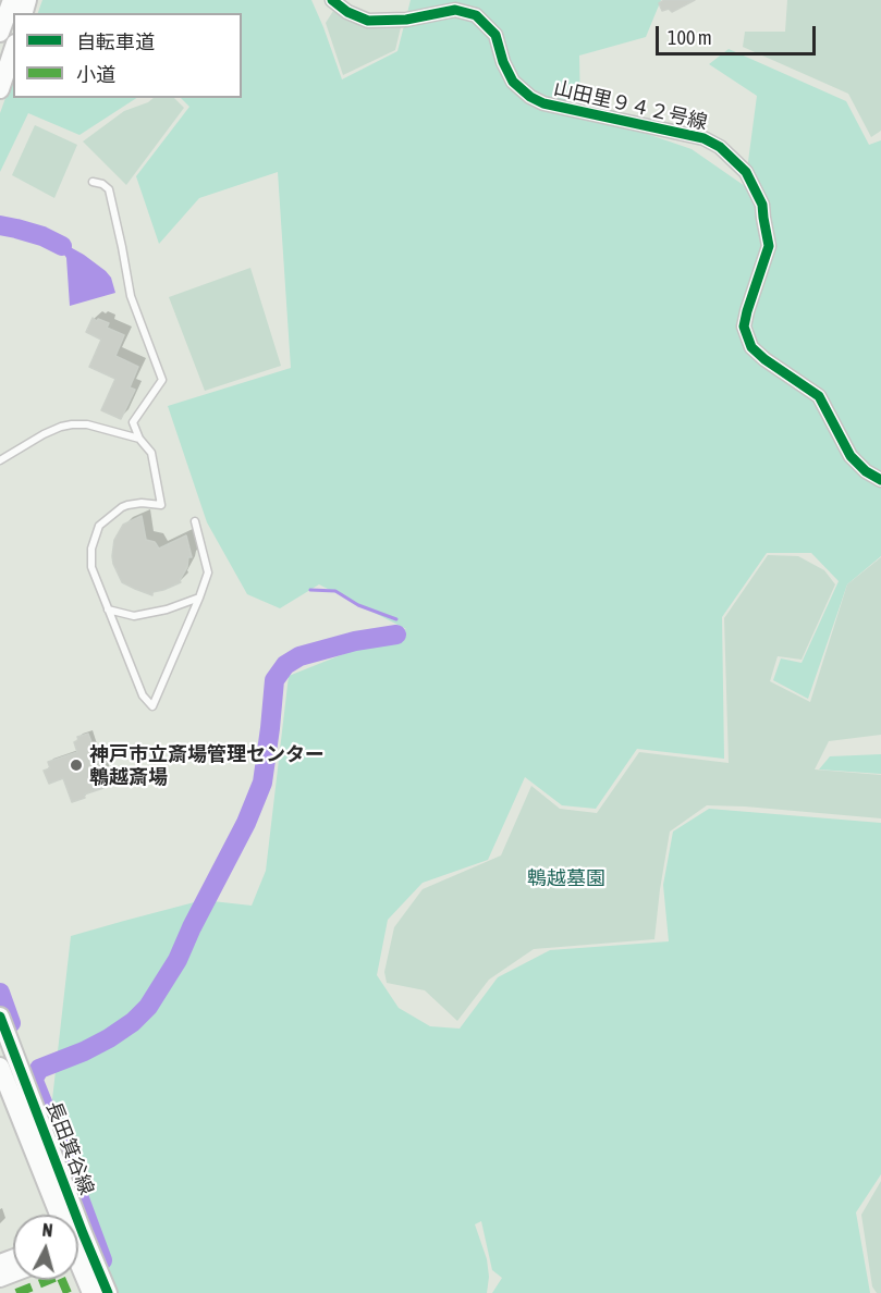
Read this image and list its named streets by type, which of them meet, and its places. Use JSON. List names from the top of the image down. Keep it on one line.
{"streets":{"street":["山田里９４２号線","長田箕谷線"]},"parks":["鵯越墓園"],"places":["神戸市立斎場管理センター 鵯越斎場"],"legend":["自転車道","小道"],"scale_bar":"100 m","north":"top"}
